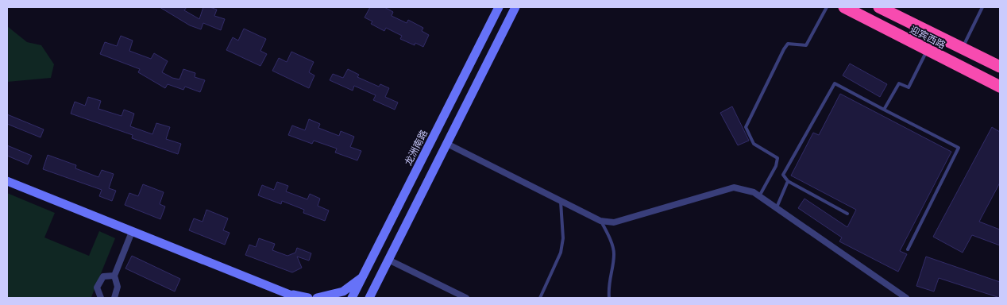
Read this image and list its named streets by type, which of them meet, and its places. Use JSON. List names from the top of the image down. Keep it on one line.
{"streets":{"highway":["迎宾西路"],"main road":["龙洲南路"]}}
